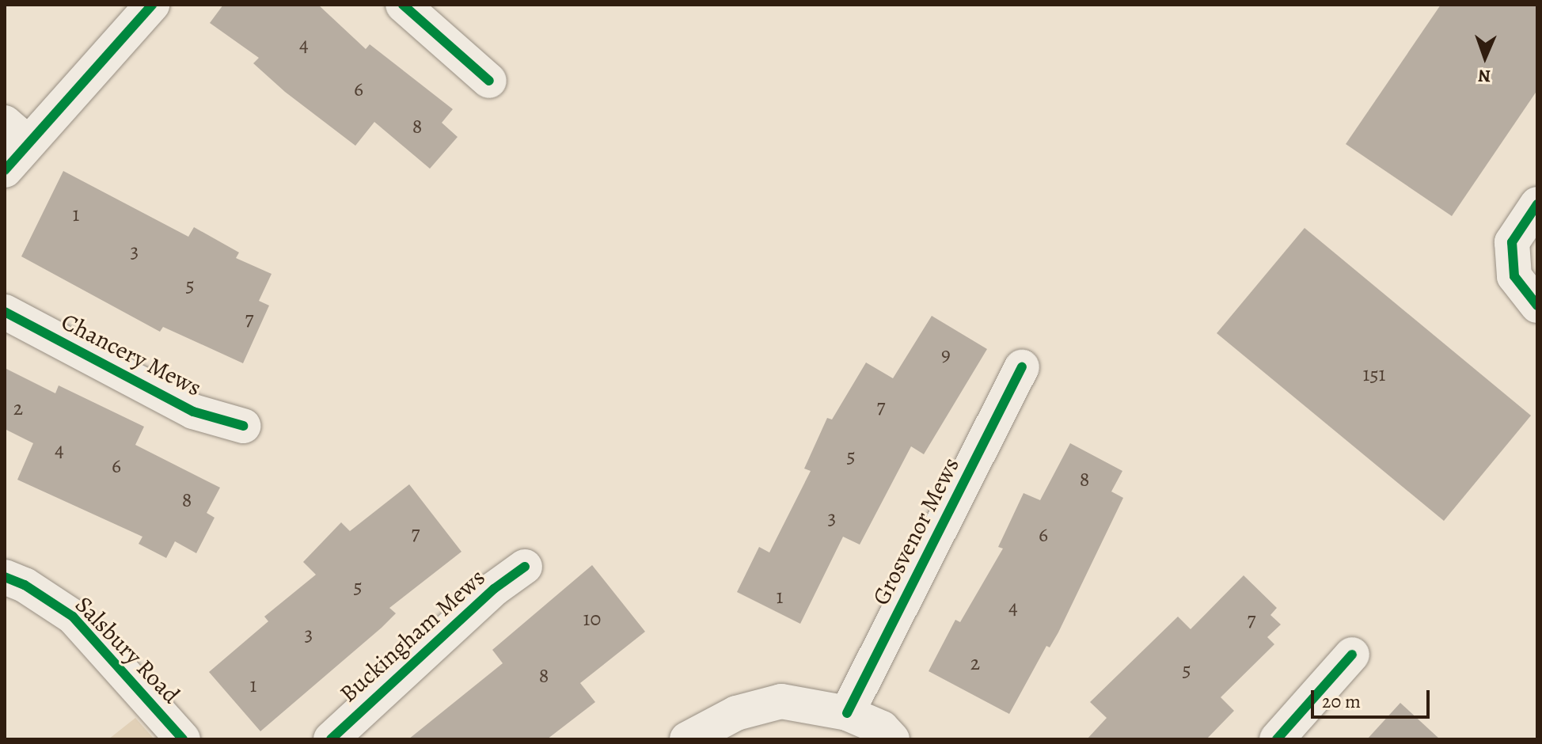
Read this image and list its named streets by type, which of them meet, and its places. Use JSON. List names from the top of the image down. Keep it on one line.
{"streets":{"street":["Chancery Mews","Grosvenor Mews","Buckingham Mews","Salsbury Road"]},"house_numbers":["4","6","8","1","3","5","7","9","151","7","2","4","5","6","8","8","3","7","6","5","1","4","10","7","3","2","5","8","1"],"scale_bar":"20 m","north":"bottom"}
